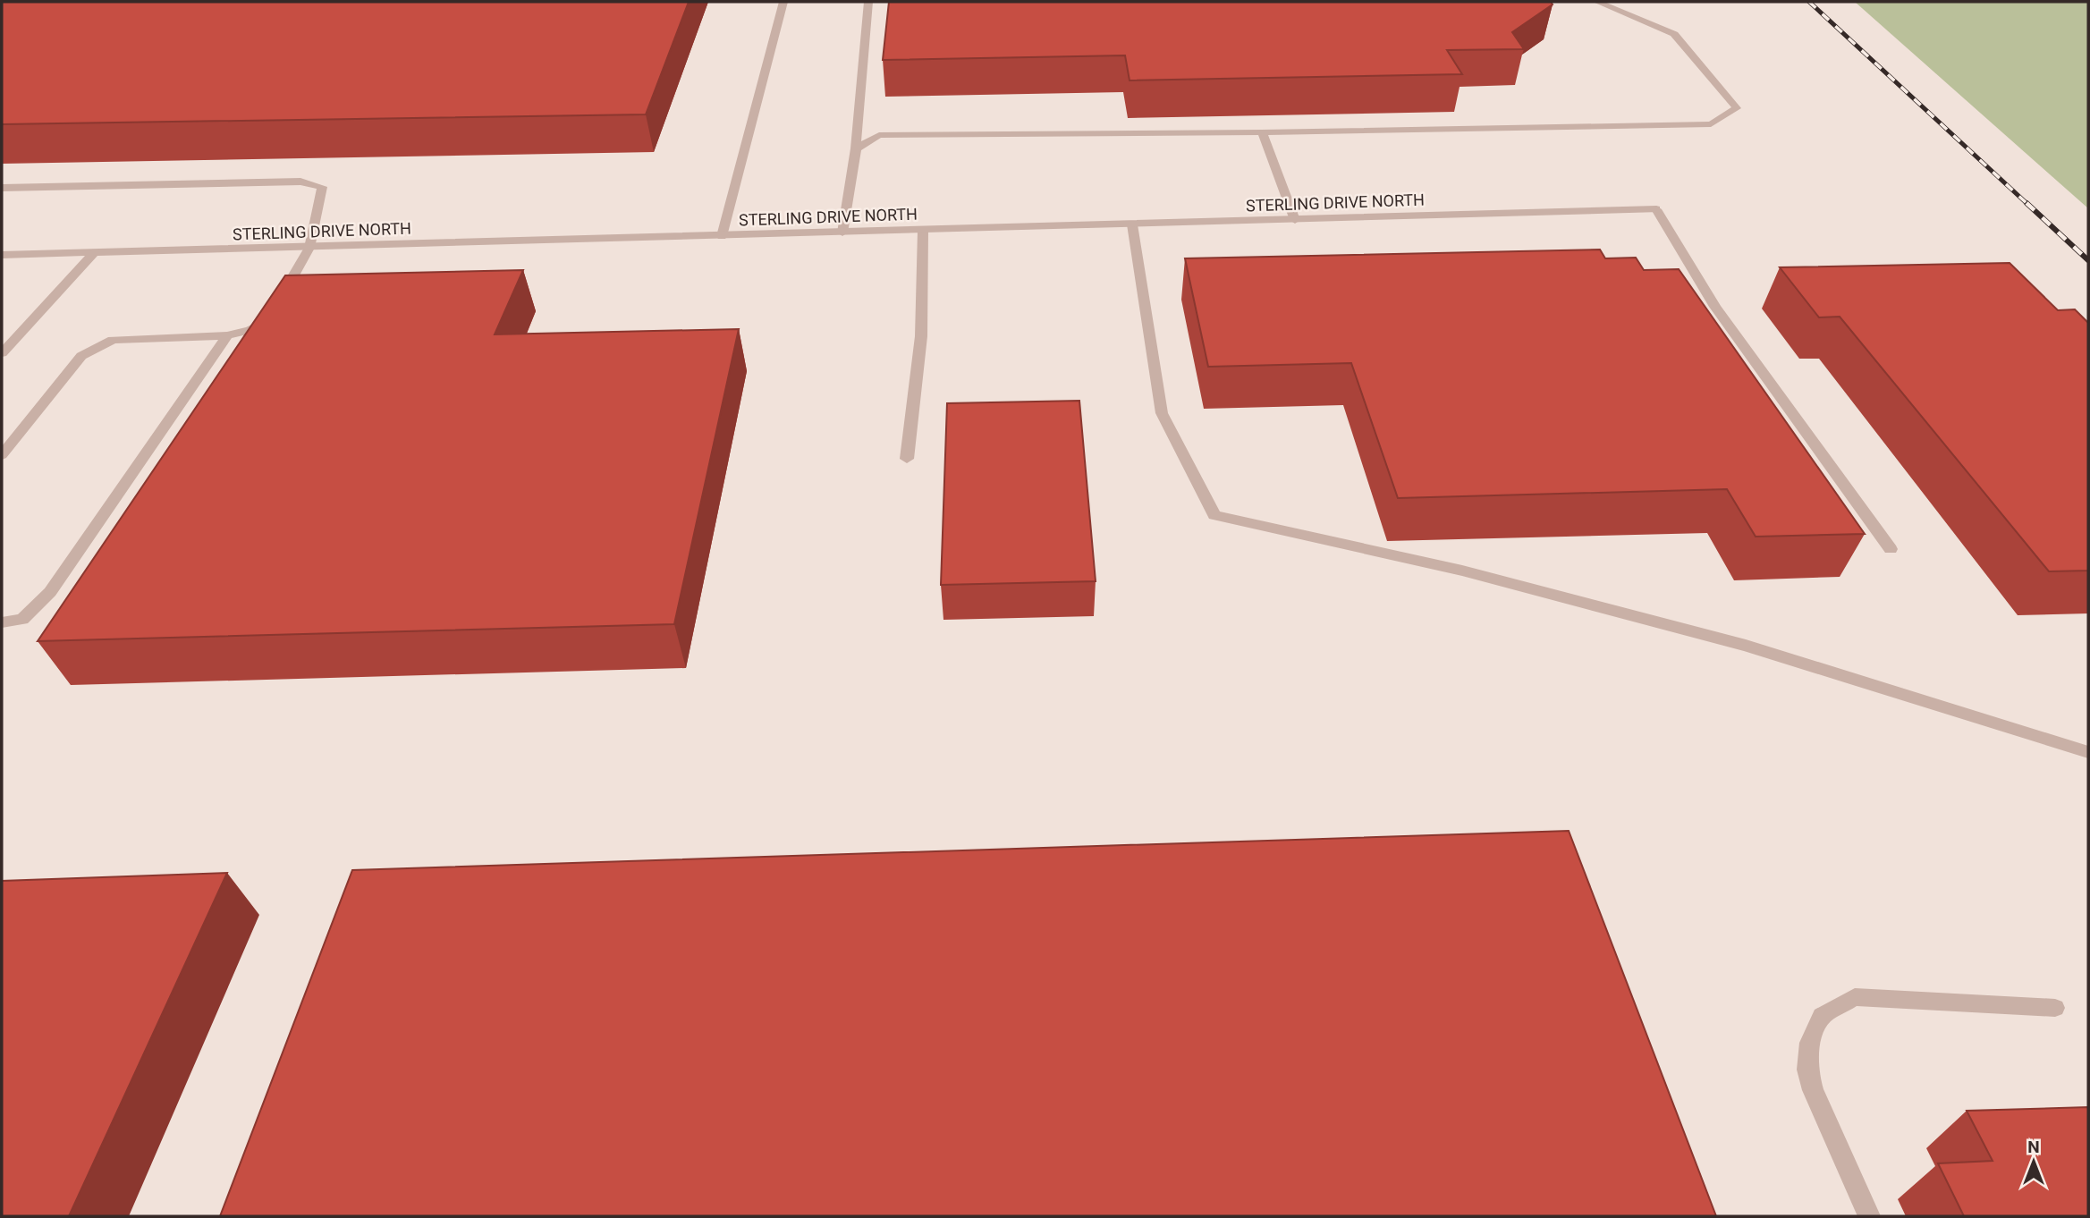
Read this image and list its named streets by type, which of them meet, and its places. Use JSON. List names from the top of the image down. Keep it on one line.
{"streets":{"street":["STERLING DRIVE NORTH"]},"north":"top"}
